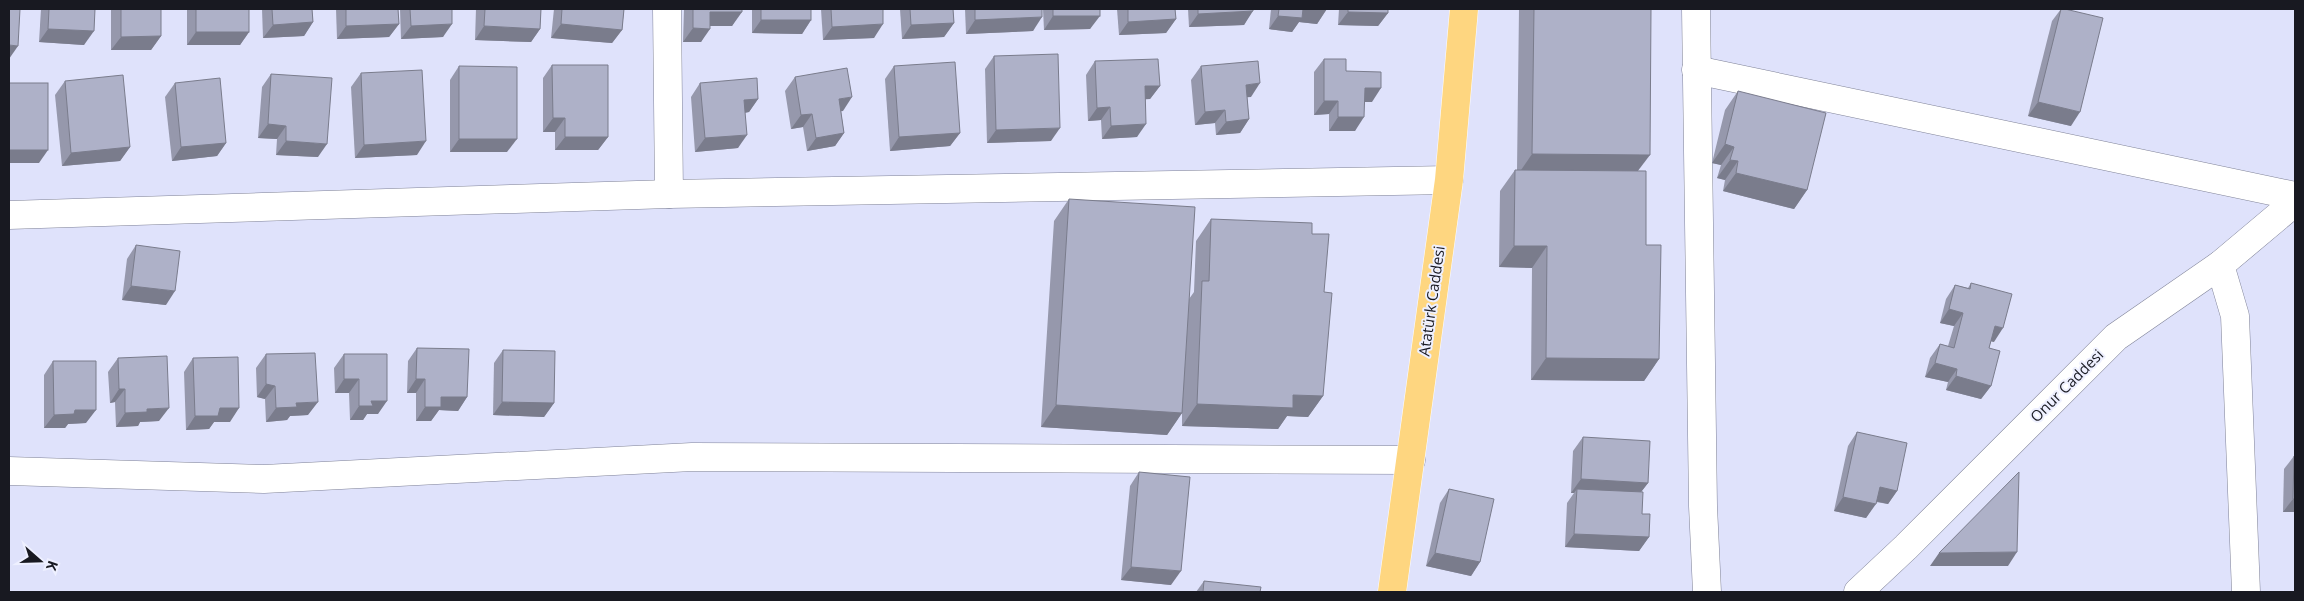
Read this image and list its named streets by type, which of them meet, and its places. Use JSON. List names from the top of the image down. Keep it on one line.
{"streets":{"main road":["Atatürk Caddesi"],"street":["Onur Caddesi"]},"north":"right"}
